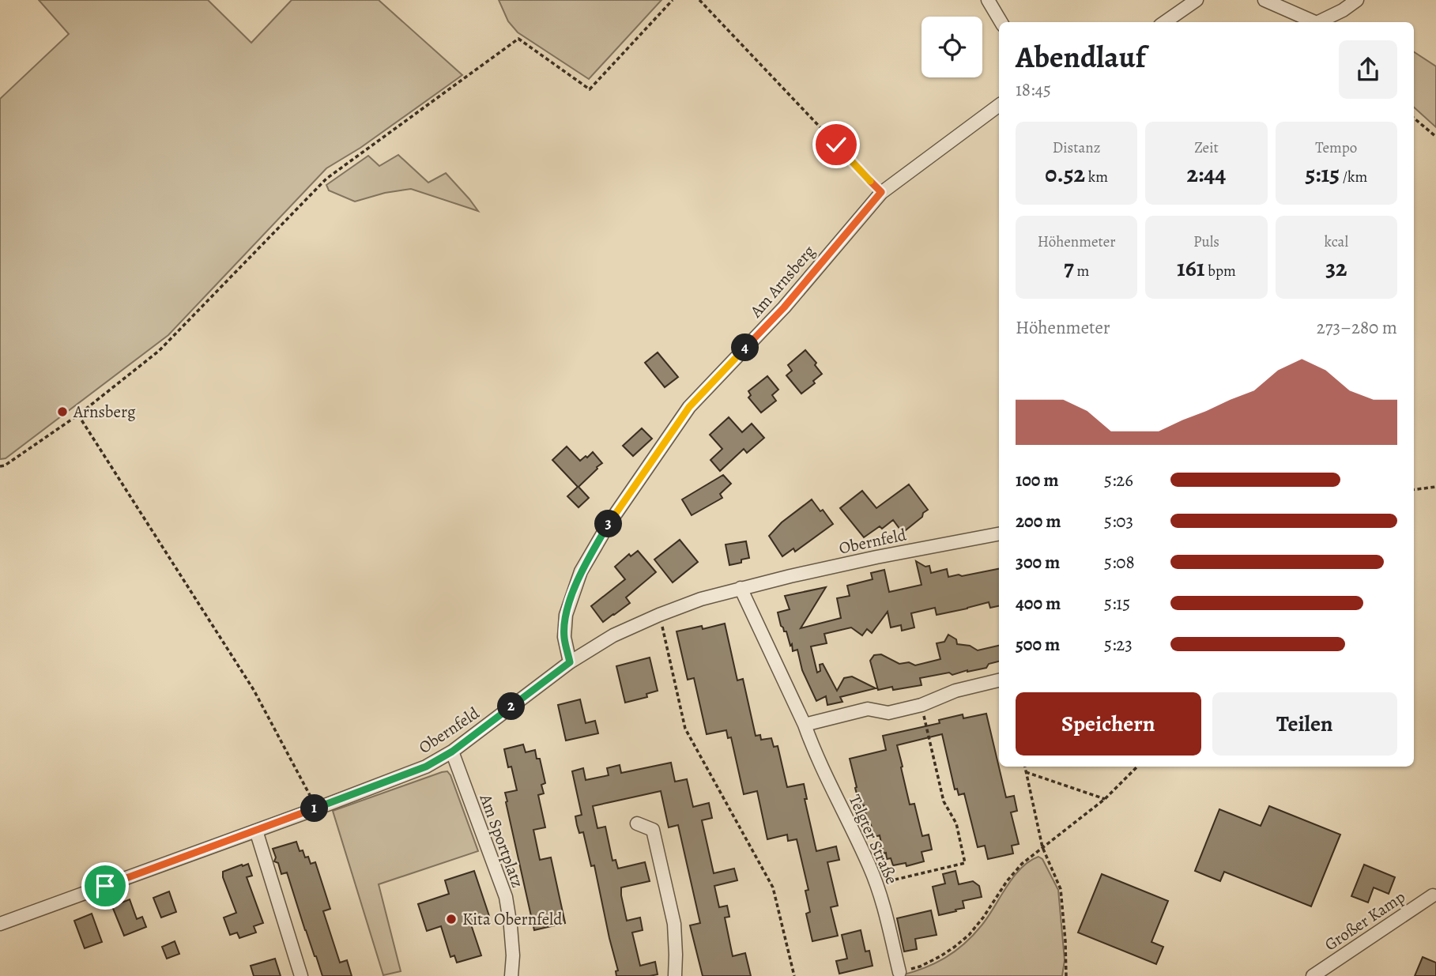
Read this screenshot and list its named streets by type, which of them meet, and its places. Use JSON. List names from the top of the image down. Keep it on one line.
{"streets":{"street":["Am Arnsberg","Obernfeld","Telgter Straße","Am Sportplatz","Großer Kamp"]},"crossings":[["Am Arnsberg","Obernfeld"],["Obernfeld","Telgter Straße"],["Obernfeld","Am Sportplatz"]],"places":["Arnsberg","Kita Obernfeld"],"page":{"heading":["Abendlauf","18:45"],"stats":[["Distanz","0.52 km"],["Zeit","2:44"],["Tempo","5:15 /km"],["Höhenmeter","7 m"],["Puls","161 bpm"],["kcal","32"]],"chart":["Höhenmeter","273–280 m"],"pins":["4","3","2","1"],"list":[{"name":"100 m","note":"5:26"},{"name":"200 m","note":"5:03"},{"name":"300 m","note":"5:08"},{"name":"400 m","note":"5:15"},{"name":"500 m","note":"5:23"}],"buttons":["Speichern","Teilen"]}}
